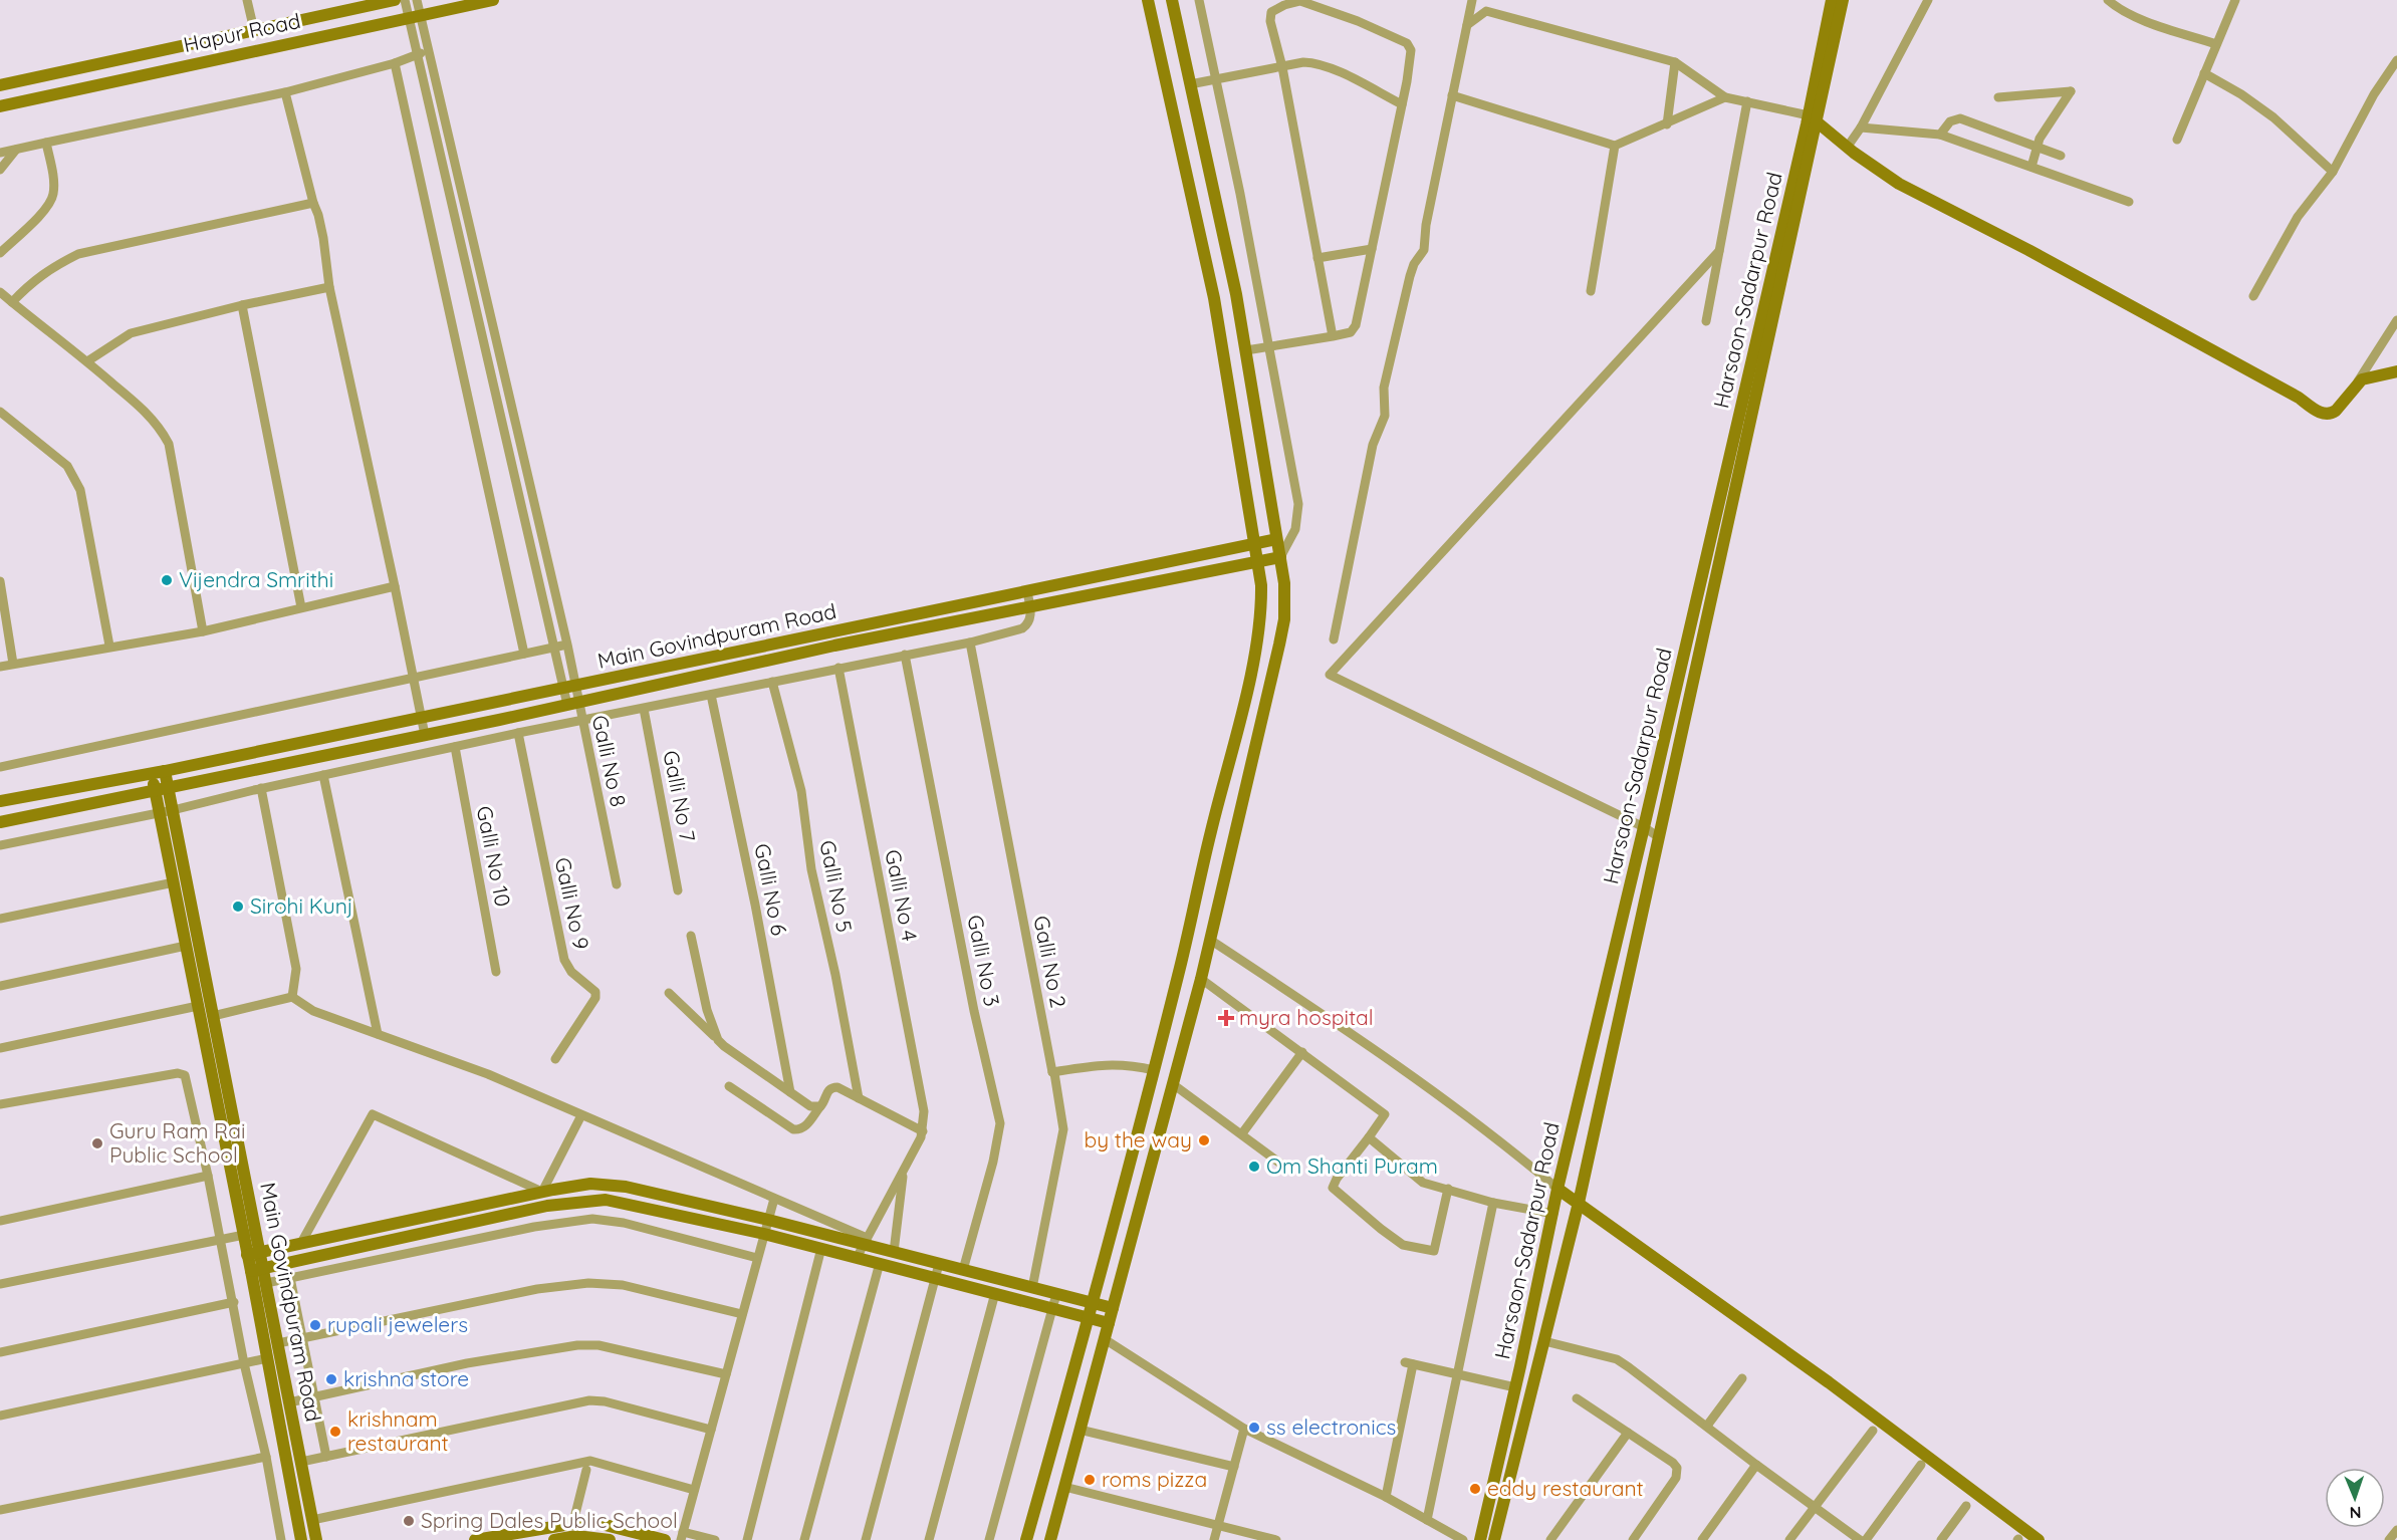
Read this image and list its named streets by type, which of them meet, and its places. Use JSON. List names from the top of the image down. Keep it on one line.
{"streets":{"street":["Hapur Road","Harsaon-Sadarpur Road","Main Govindpuram Road","Galli No 8","Galli No 7","Galli No 10","Galli No 5","Galli No 6","Galli No 4","Galli No 9","Galli No 3","Galli No 2"]},"crossings":[["Hapur Road","Galli No 8"],["Main Govindpuram Road","Galli No 8"]],"places":{"other":["Vijendra Smrithi","Sirohi Kunj","by the way","Guru Ram Rai Public School","Om Shanti Puram","rupali jewelers","krishna store","ss electronics","krishnam restaurant","roms pizza","eddy restaurant","Spring Dales Public School"],"health":["myra hospital"]},"north":"bottom"}
